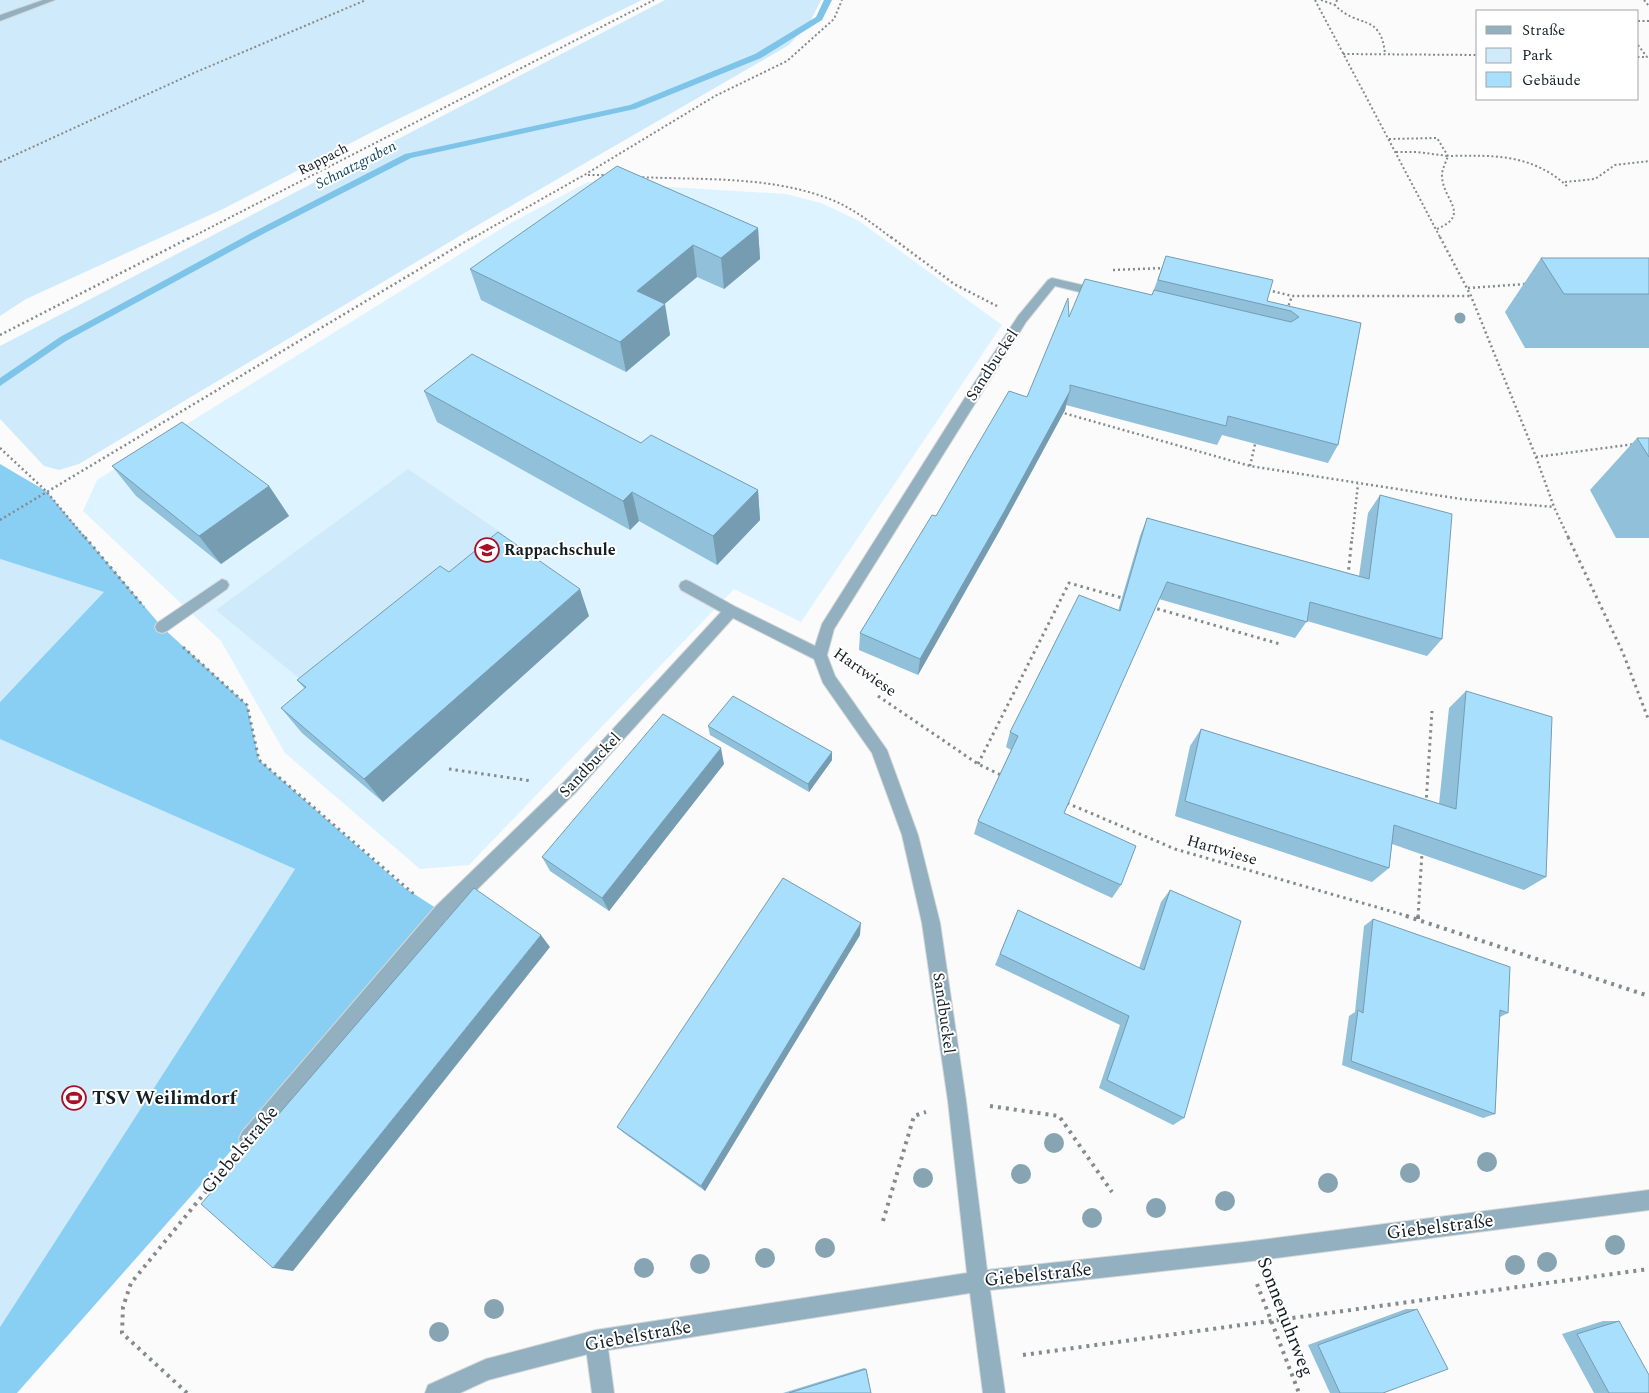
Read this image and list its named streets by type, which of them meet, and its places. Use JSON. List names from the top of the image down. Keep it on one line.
{"streets":{"street":["Sandbuckel","Giebelstraße"],"path":["Rappach","Hartwiese","Sonnenuhrweg"]},"crossings":[["Sandbuckel","Giebelstraße"],["Giebelstraße","Sonnenuhrweg"]],"water":["Schnatzgraben"],"places":{"school or university":["Rappachschule"],"sports":["TSV Weilimdorf"]},"legend":["Straße","Park","Gebäude"]}
